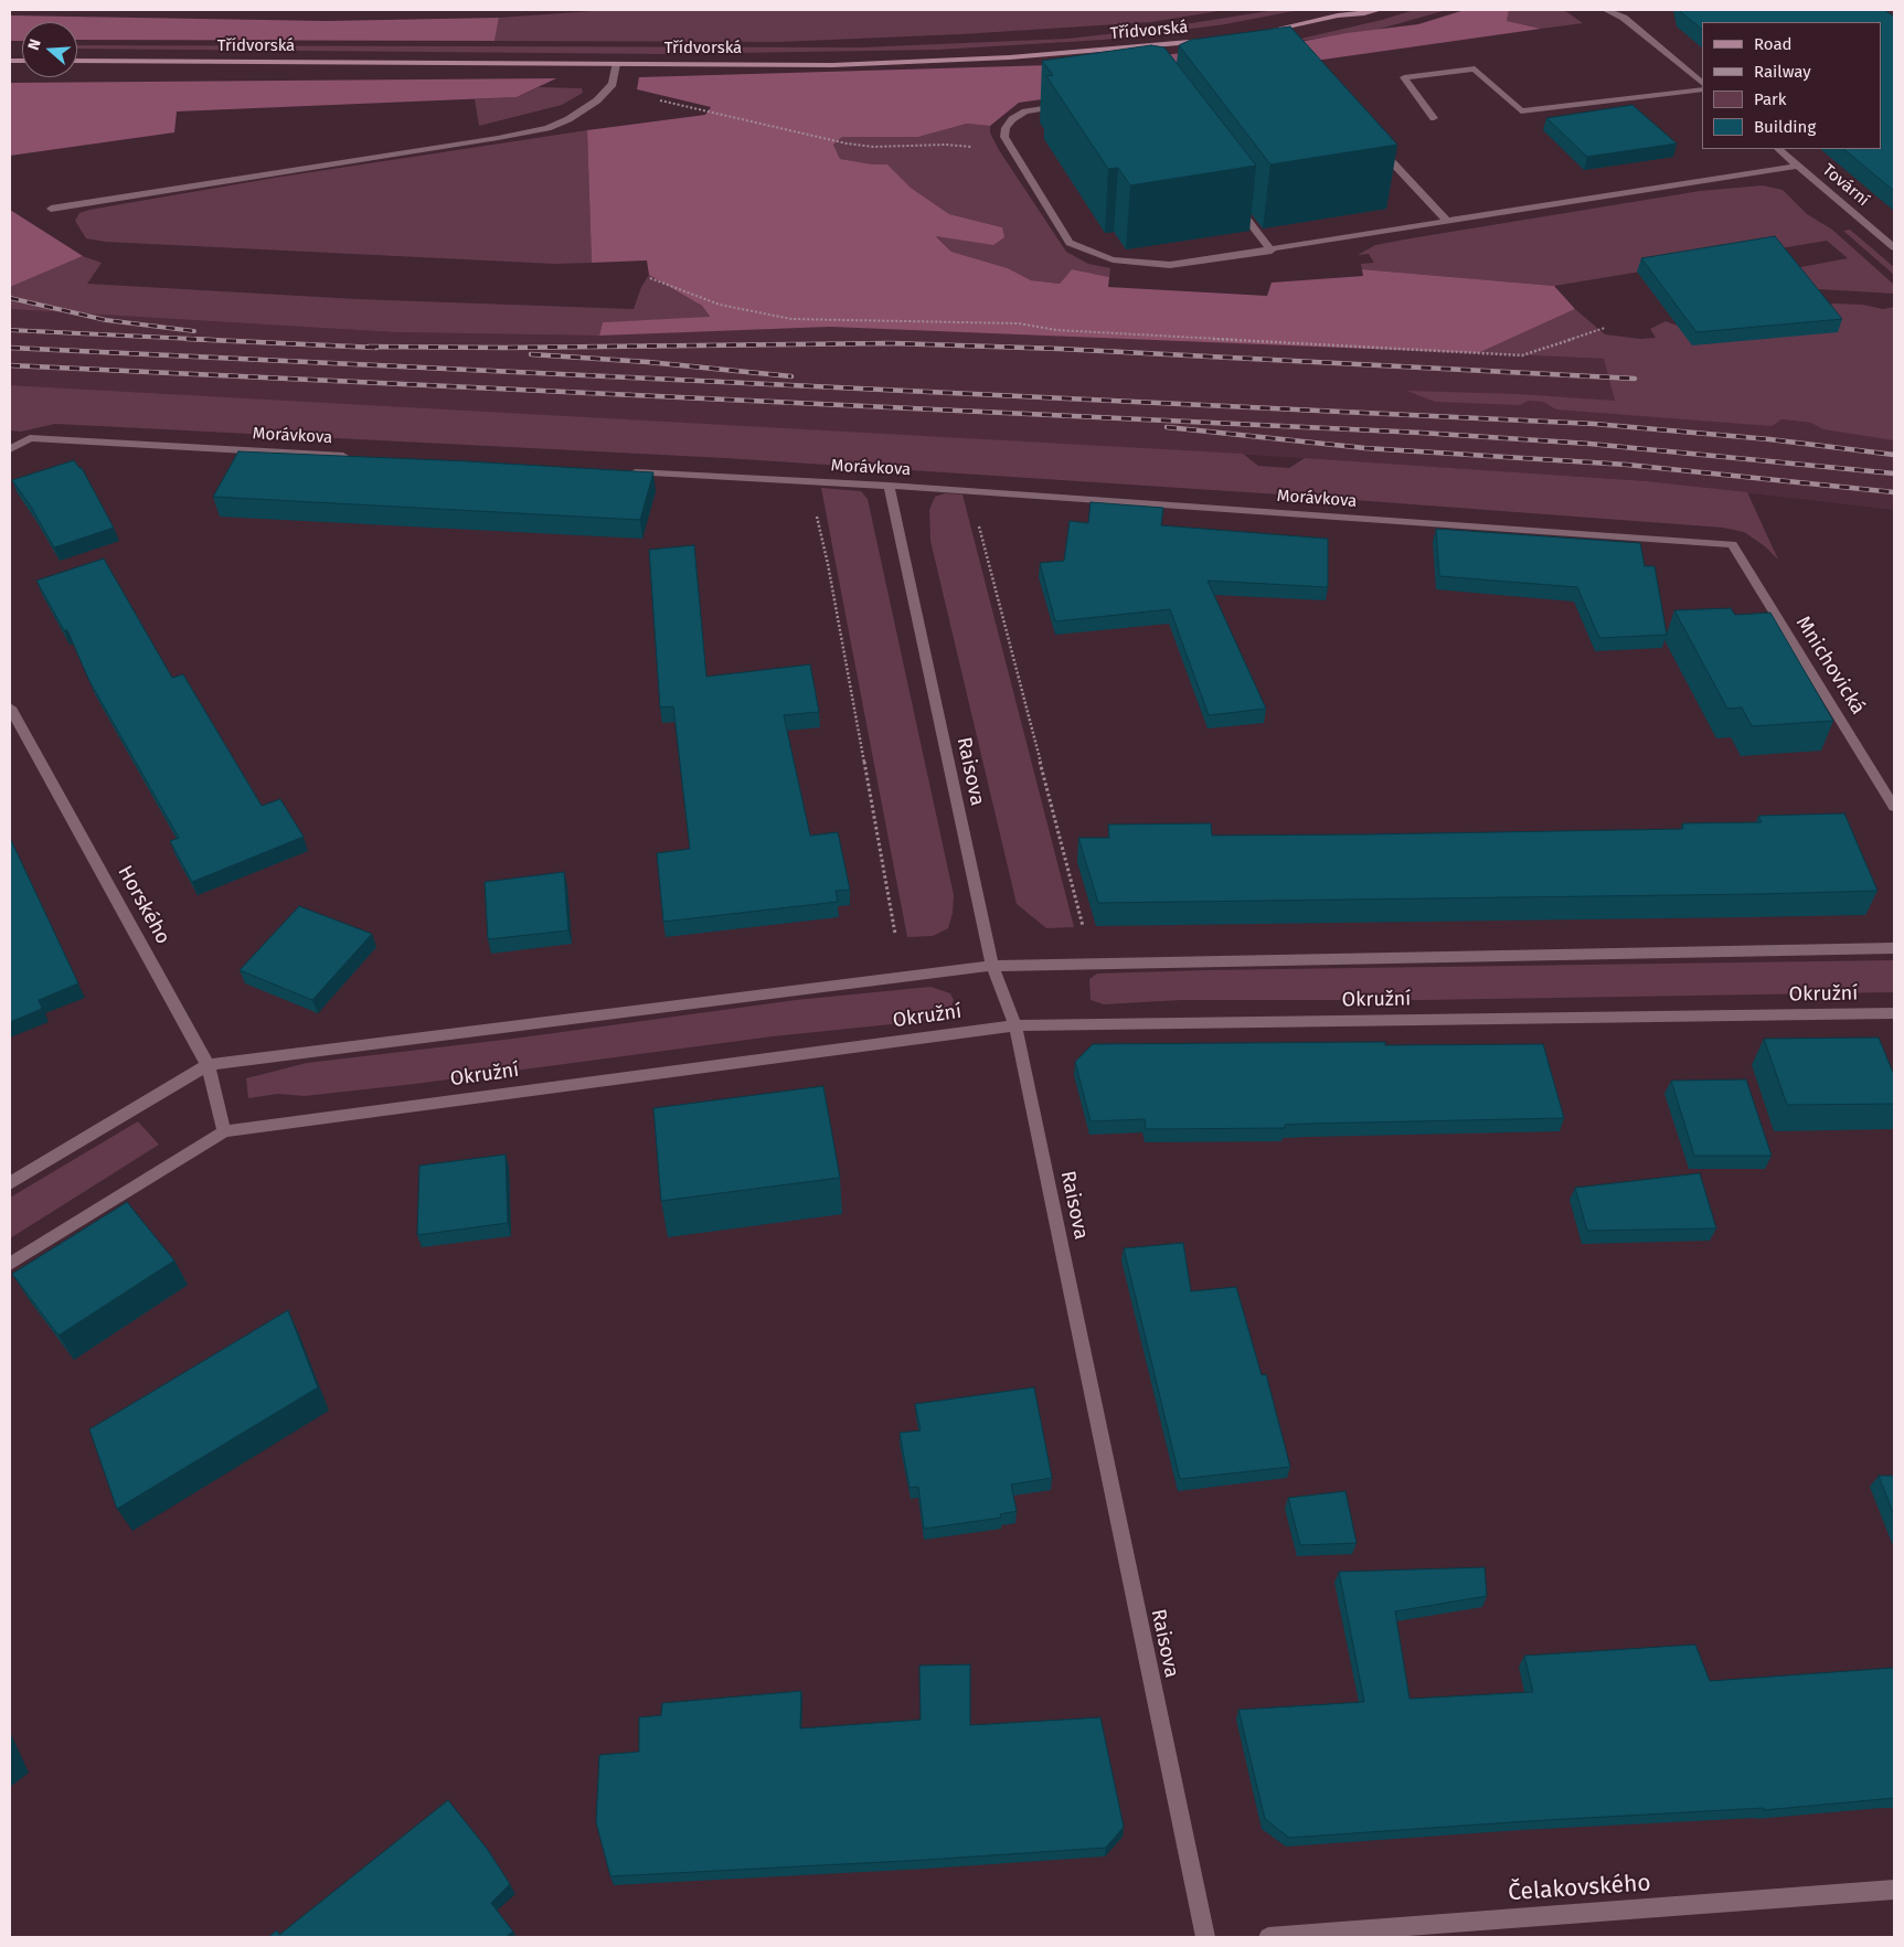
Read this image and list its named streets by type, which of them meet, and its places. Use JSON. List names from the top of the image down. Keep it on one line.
{"streets":{"main road":["Třídvorská"],"street":["Tovární","Morávkova","Mnichovická","Raisova","Horského","Okružní","Čelakovského"]},"crossings":[["Morávkova","Mnichovická"],["Morávkova","Raisova"],["Raisova","Okružní"],["Horského","Okružní"]],"legend":["Road","Railway","Park","Building"],"north":"left"}
